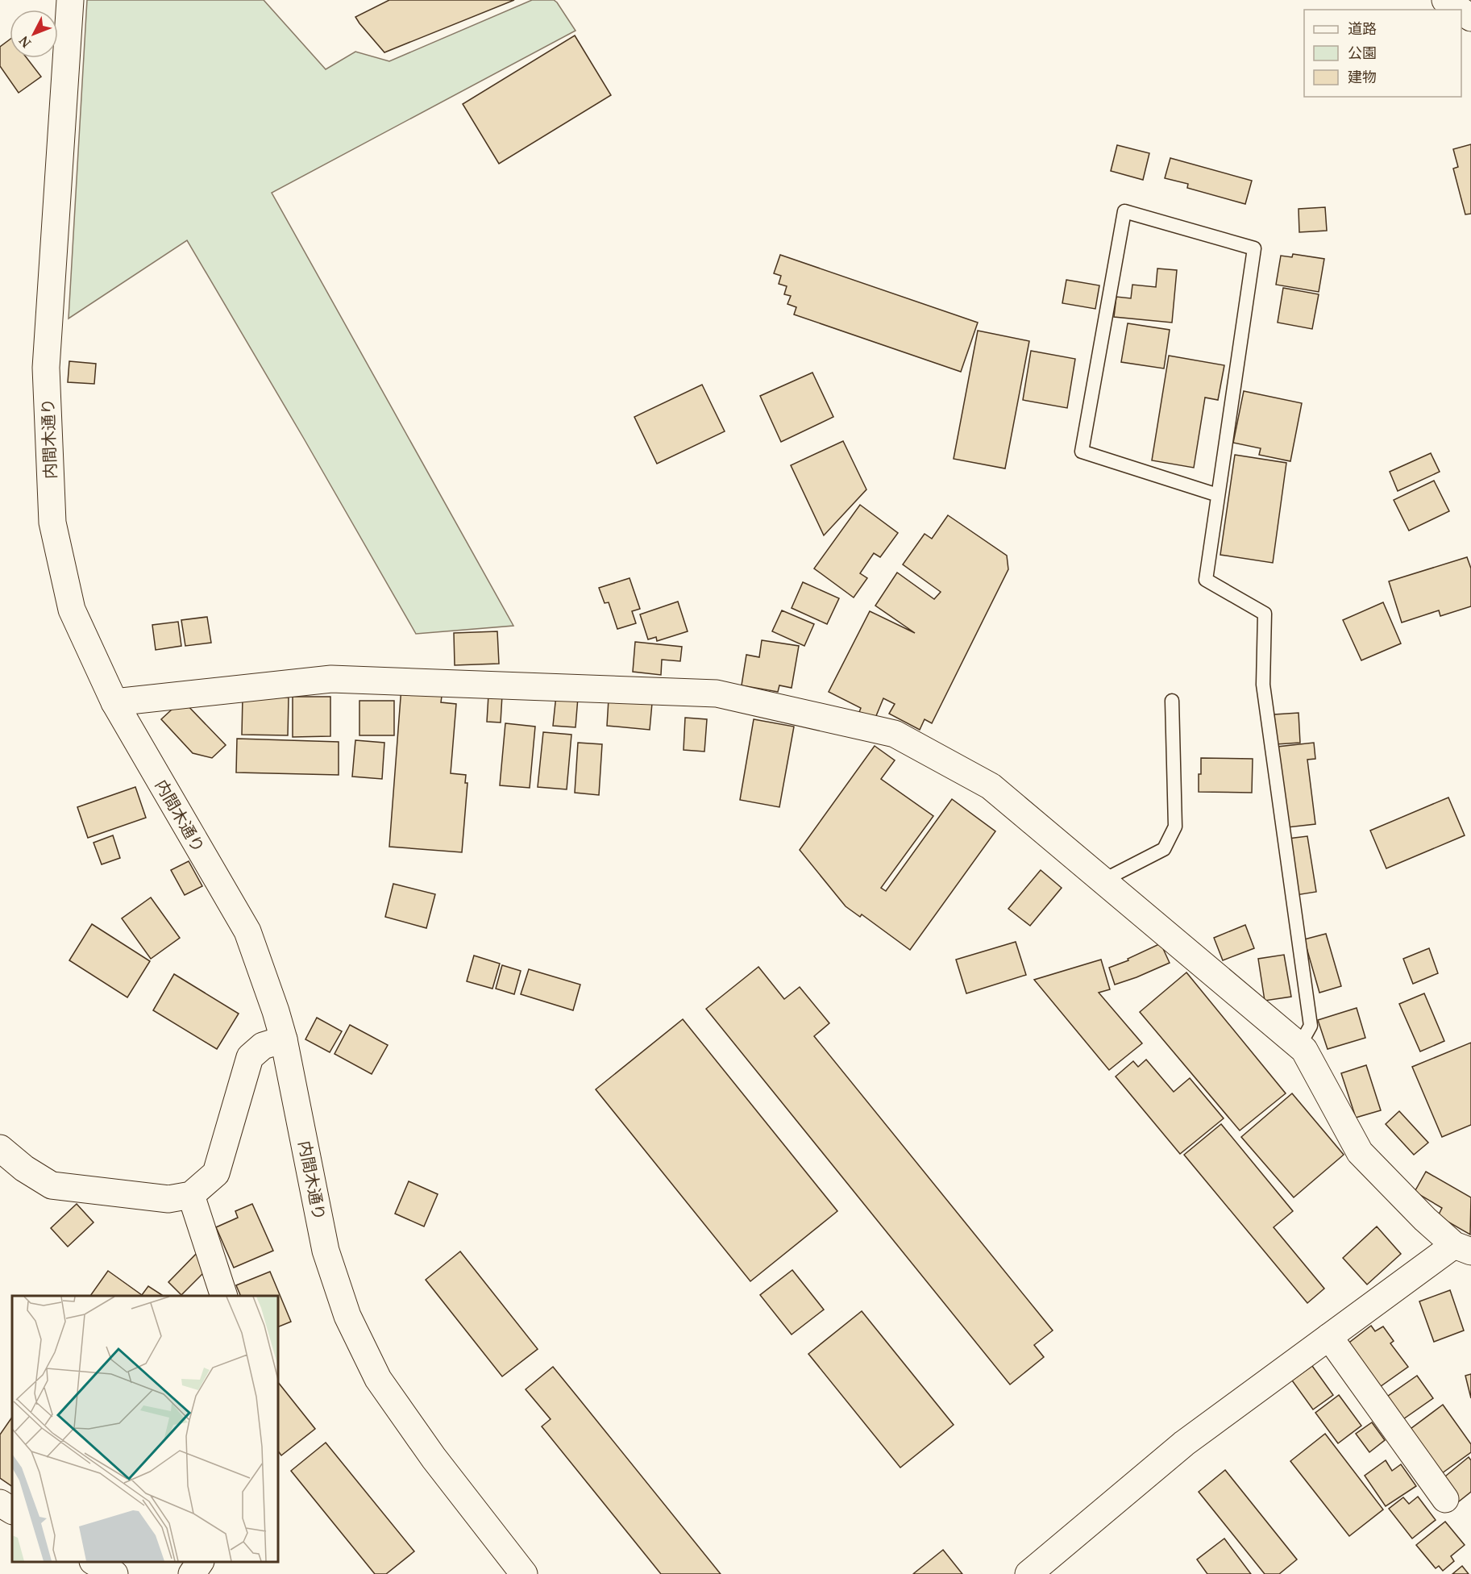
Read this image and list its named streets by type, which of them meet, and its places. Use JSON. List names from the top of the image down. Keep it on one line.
{"streets":{"street":["内間木通り"]},"legend":["道路","公園","建物"],"north":"bottom left"}
